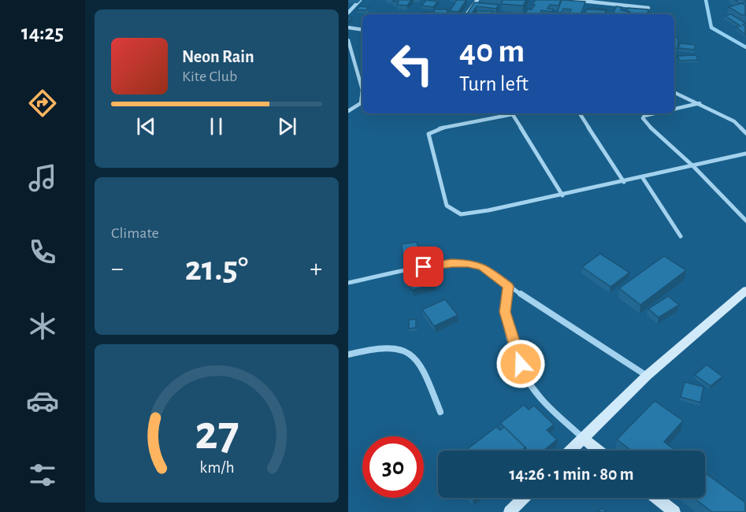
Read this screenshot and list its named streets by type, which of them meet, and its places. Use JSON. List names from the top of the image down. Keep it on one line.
{"page":{"tabs":"14:25","turn":["40 m","Turn left"],"song":["Neon Rain","Kite Club"],"tile":"Climate","heat":["−","21.5°","+"],"limit":"30","trip":"14:26 · 1 min · 80 m","gauge":["27","km/h"]}}
